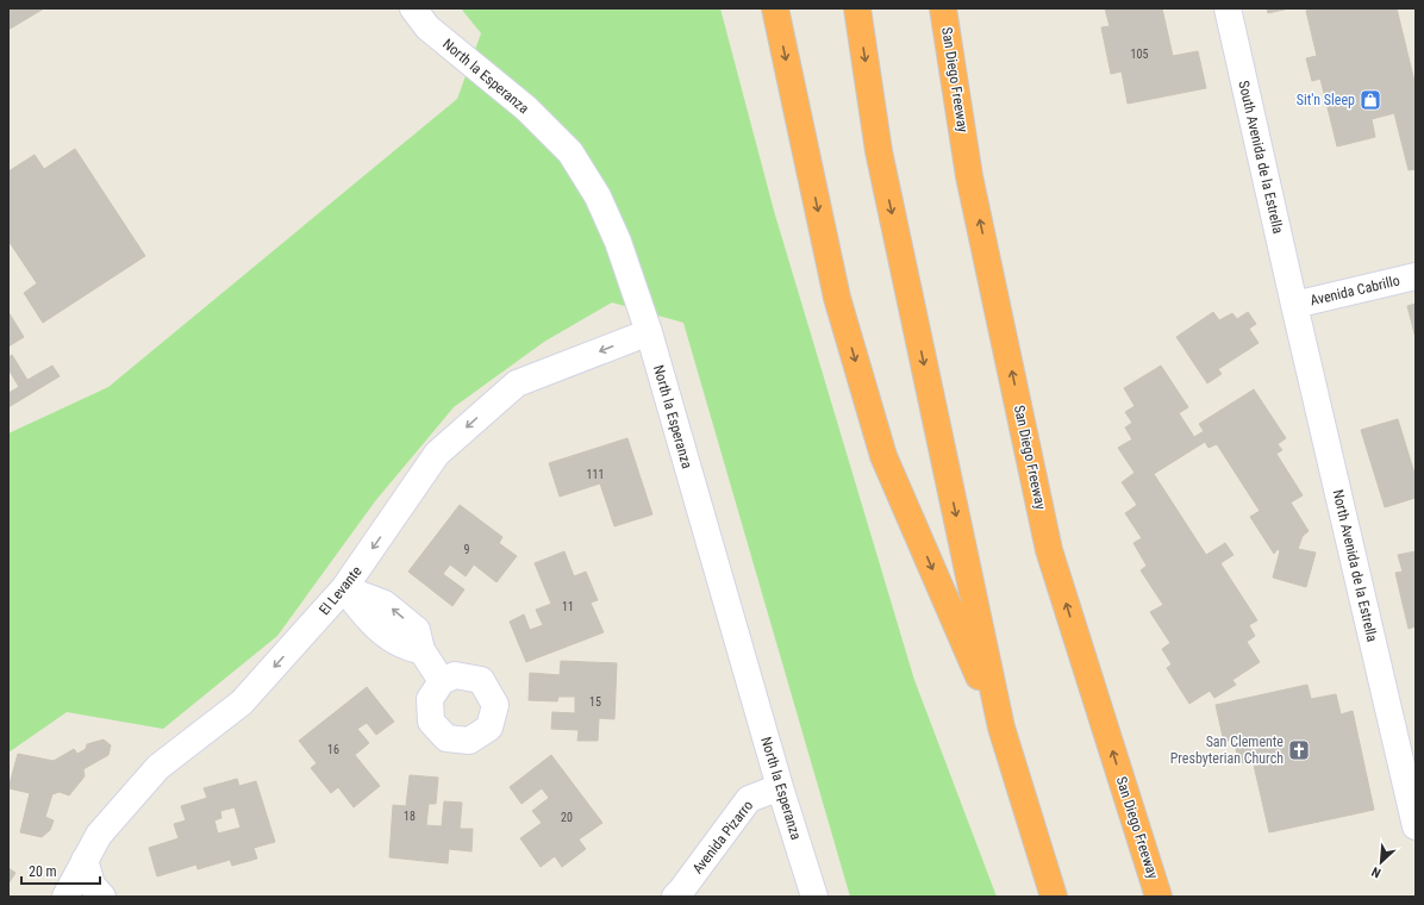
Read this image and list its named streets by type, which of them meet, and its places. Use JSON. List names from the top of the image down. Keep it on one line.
{"streets":{"highway":["San Diego Freeway"],"street":["North la Esperanza","South Avenida de la Estrella","Avenida Cabrillo","North Avenida de la Estrella","El Levante","Avenida Pizarro"]},"crossings":[["North la Esperanza","El Levante"],["North la Esperanza","Avenida Pizarro"],["South Avenida de la Estrella","Avenida Cabrillo"],["South Avenida de la Estrella","North Avenida de la Estrella"],["Avenida Cabrillo","North Avenida de la Estrella"]],"one_way":["El Levante"],"places":{"shop":["Sit'n Sleep"],"church":["San Clemente Presbyterian Church"]},"house_numbers":["105","111","9","11","15","16","18","20"],"scale_bar":"20 m","north":"bottom left"}
